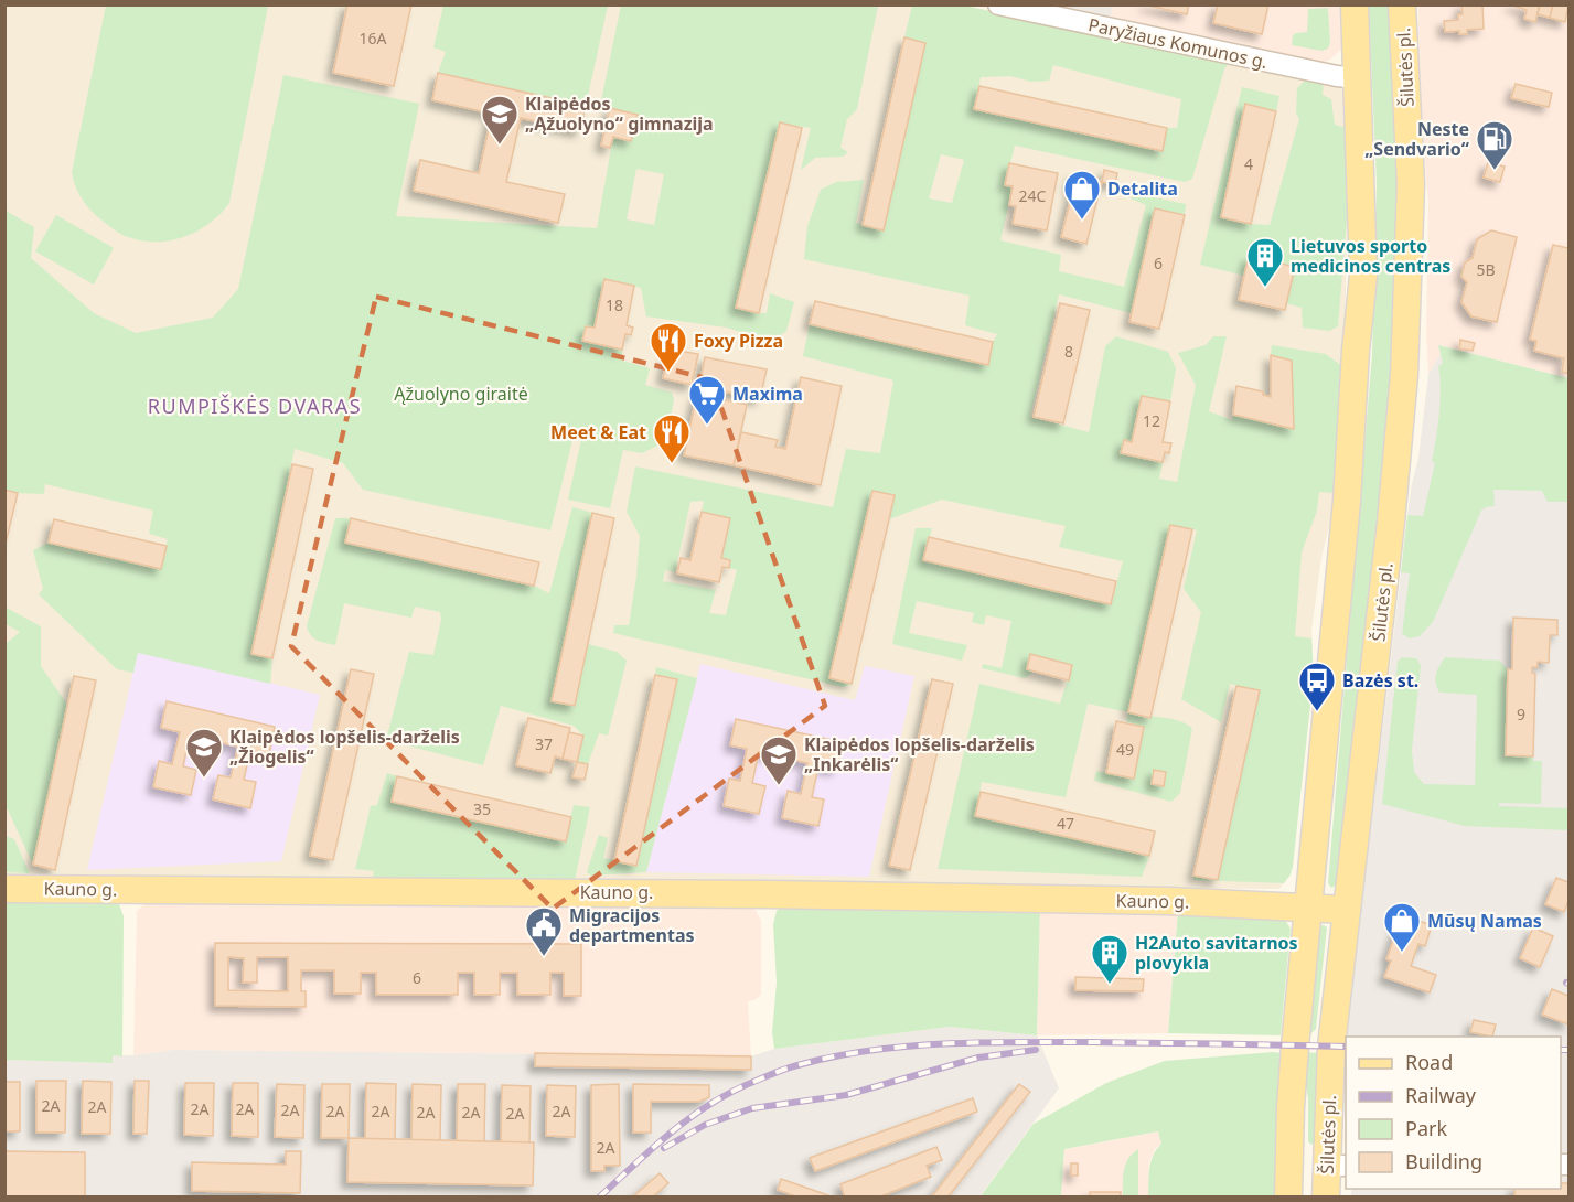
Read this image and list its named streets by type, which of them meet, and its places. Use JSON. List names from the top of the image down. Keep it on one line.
{"streets":{"main road":["Šilutės pl.","Kauno g."],"street":["Paryžiaus Komunos g."]},"crossings":[["Šilutės pl.","Kauno g."]],"districts":["RUMPIŠKĖS DVARAS"],"parks":["Ąžuolyno giraitė"],"places":{"school or university":["Klaipėdos „Ąžuolyno“ gimnazija","Klaipėdos lopšelis-darželis „Žiogelis“","Klaipėdos lopšelis-darželis „Inkarėlis“"],"fuel station":["Neste „Sendvario“"],"shop":["Detalita","Mūsų Namas"],"building":["Lietuvos sporto medicinos centras","H2Auto savitarnos plovykla"],"restaurant":["Foxy Pizza","Meet & Eat"],"supermarket":["Maxima"],"bus stop":["Bazės st."],"public building":["Migracijos departmentas"]},"house_numbers":["16A","4","24C","6","5B","18","8","12","9","37","49","35","47","6","2A","2A","2A","2A","2A","2A","2A","2A","2A","2A","2A","2A"],"legend":["Road","Railway","Park","Building"]}
